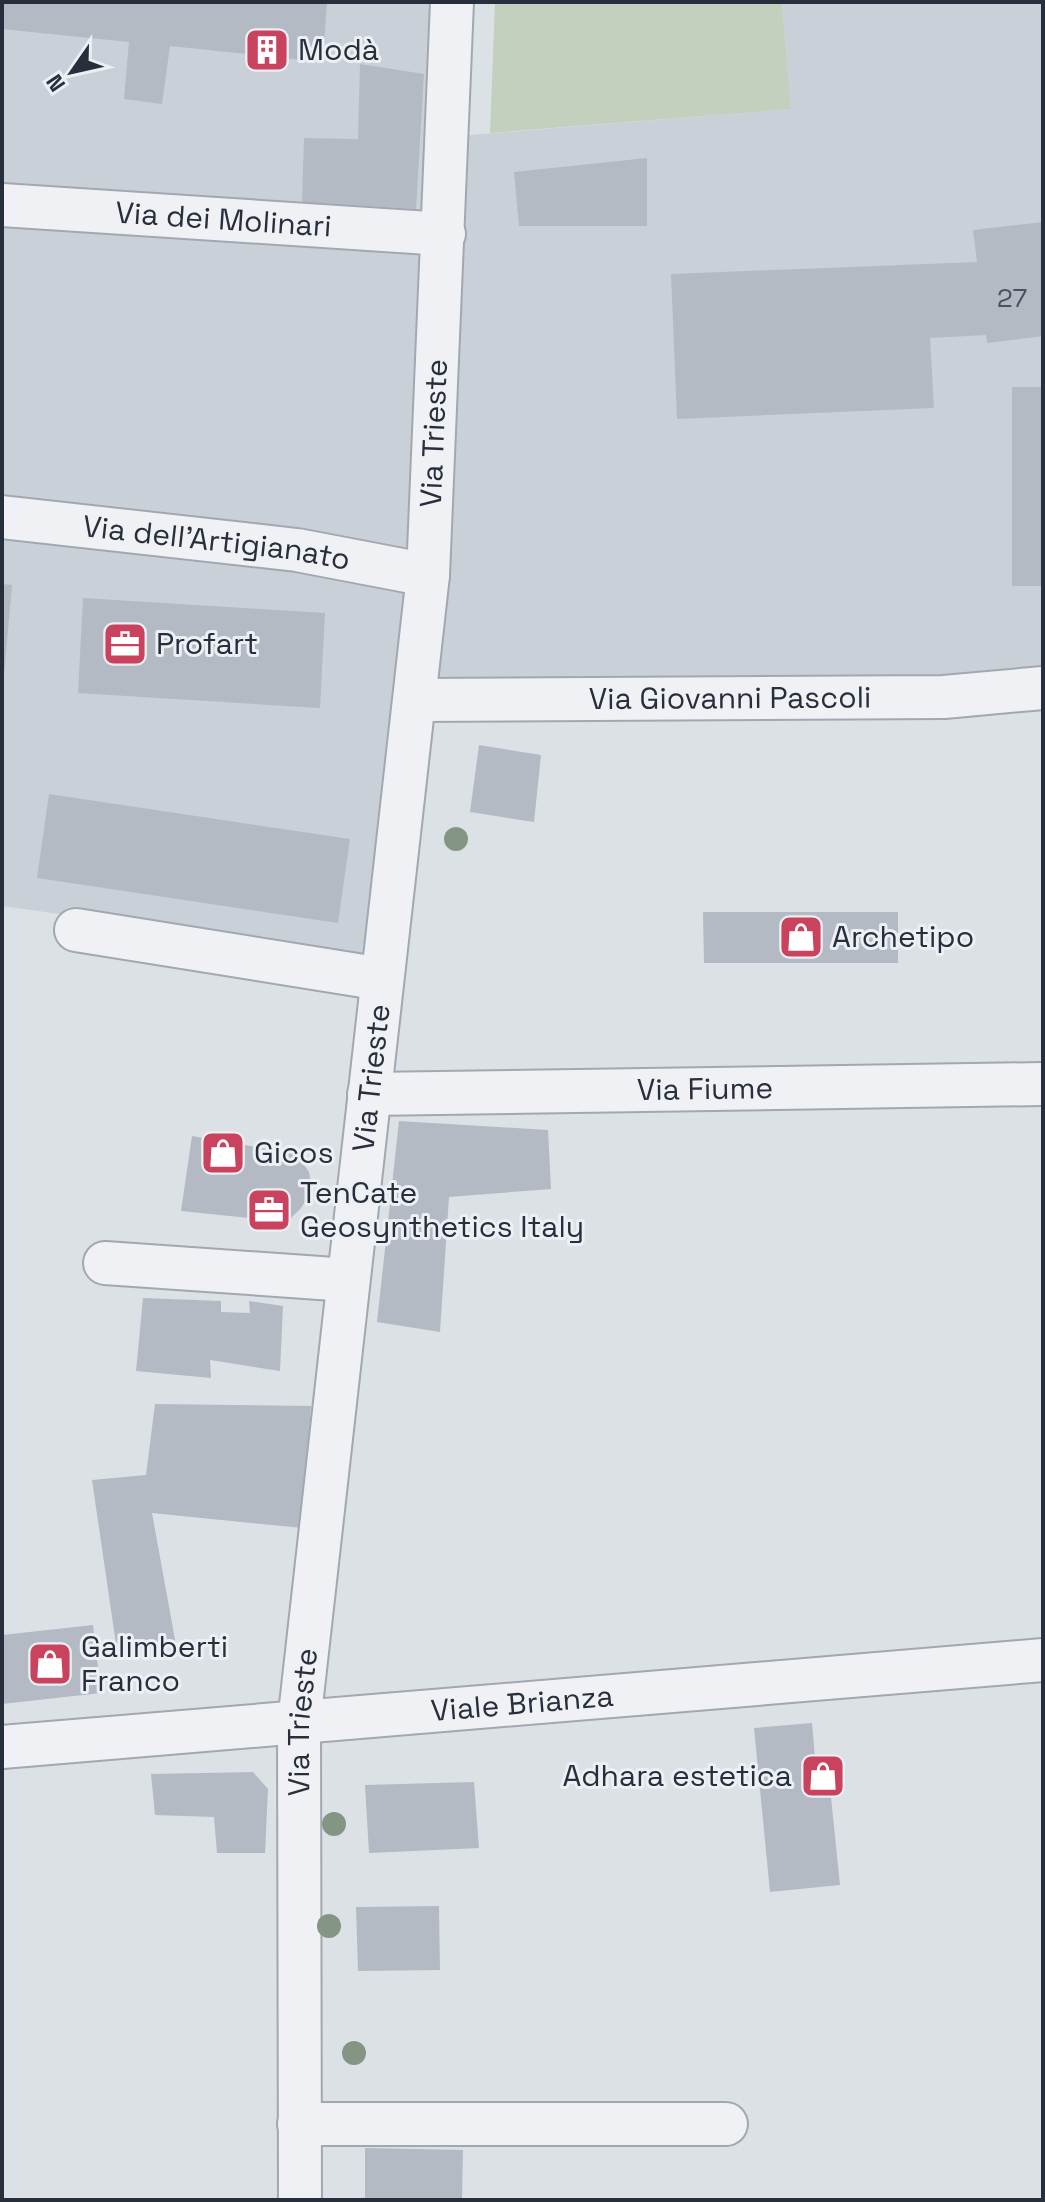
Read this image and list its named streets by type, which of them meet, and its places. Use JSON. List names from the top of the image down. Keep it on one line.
{"streets":{"street":["Via dei Molinari","Via Trieste","Via dell'Artigianato","Via Giovanni Pascoli","Via Fiume","Viale Brianza"]},"crossings":[["Via dei Molinari","Via Trieste"],["Via Trieste","Via dell'Artigianato"],["Via Trieste","Via Giovanni Pascoli"],["Via Trieste","Via Fiume"],["Via Trieste","Viale Brianza"]],"places":{"building":["Modà"],"office":["Profart","TenCate Geosynthetics Italy"],"shop":["Archetipo","Gicos","Galimberti Franco","Adhara estetica"]},"house_numbers":["27"],"north":"bottom left"}
